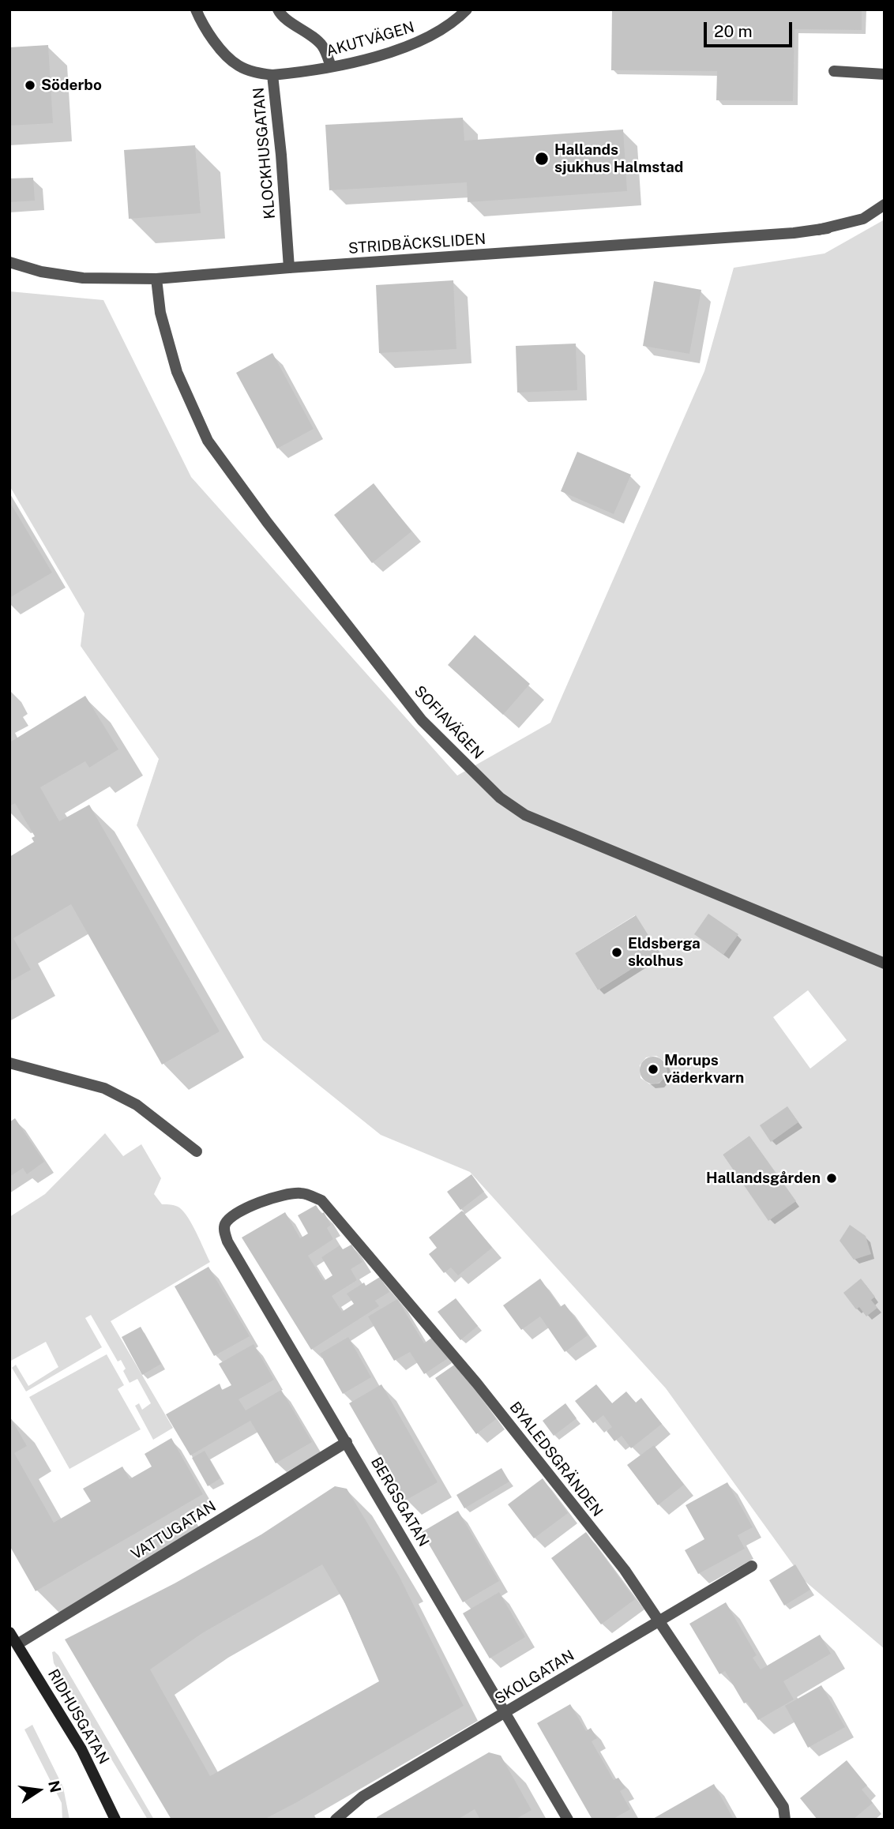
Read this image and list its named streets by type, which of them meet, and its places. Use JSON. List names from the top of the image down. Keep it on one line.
{"streets":{"street":["AKUTVÄGEN","KLOCKHUSGATAN","STRIDBÄCKSLIDEN","SOFIAVÄGEN","BYALEDSGRÄNDEN","BERGSGATAN","VATTUGATAN","SKOLGATAN","RIDHUSGATAN"]},"crossings":[["AKUTVÄGEN","KLOCKHUSGATAN"],["KLOCKHUSGATAN","STRIDBÄCKSLIDEN"],["STRIDBÄCKSLIDEN","SOFIAVÄGEN"],["BYALEDSGRÄNDEN","BERGSGATAN"],["BYALEDSGRÄNDEN","SKOLGATAN"],["BERGSGATAN","VATTUGATAN"],["BERGSGATAN","SKOLGATAN"],["VATTUGATAN","RIDHUSGATAN"]],"places":["Söderbo","Hallands sjukhus Halmstad","Eldsberga skolhus","Morups väderkvarn","Hallandsgården"],"scale_bar":"20 m","north":"right"}
